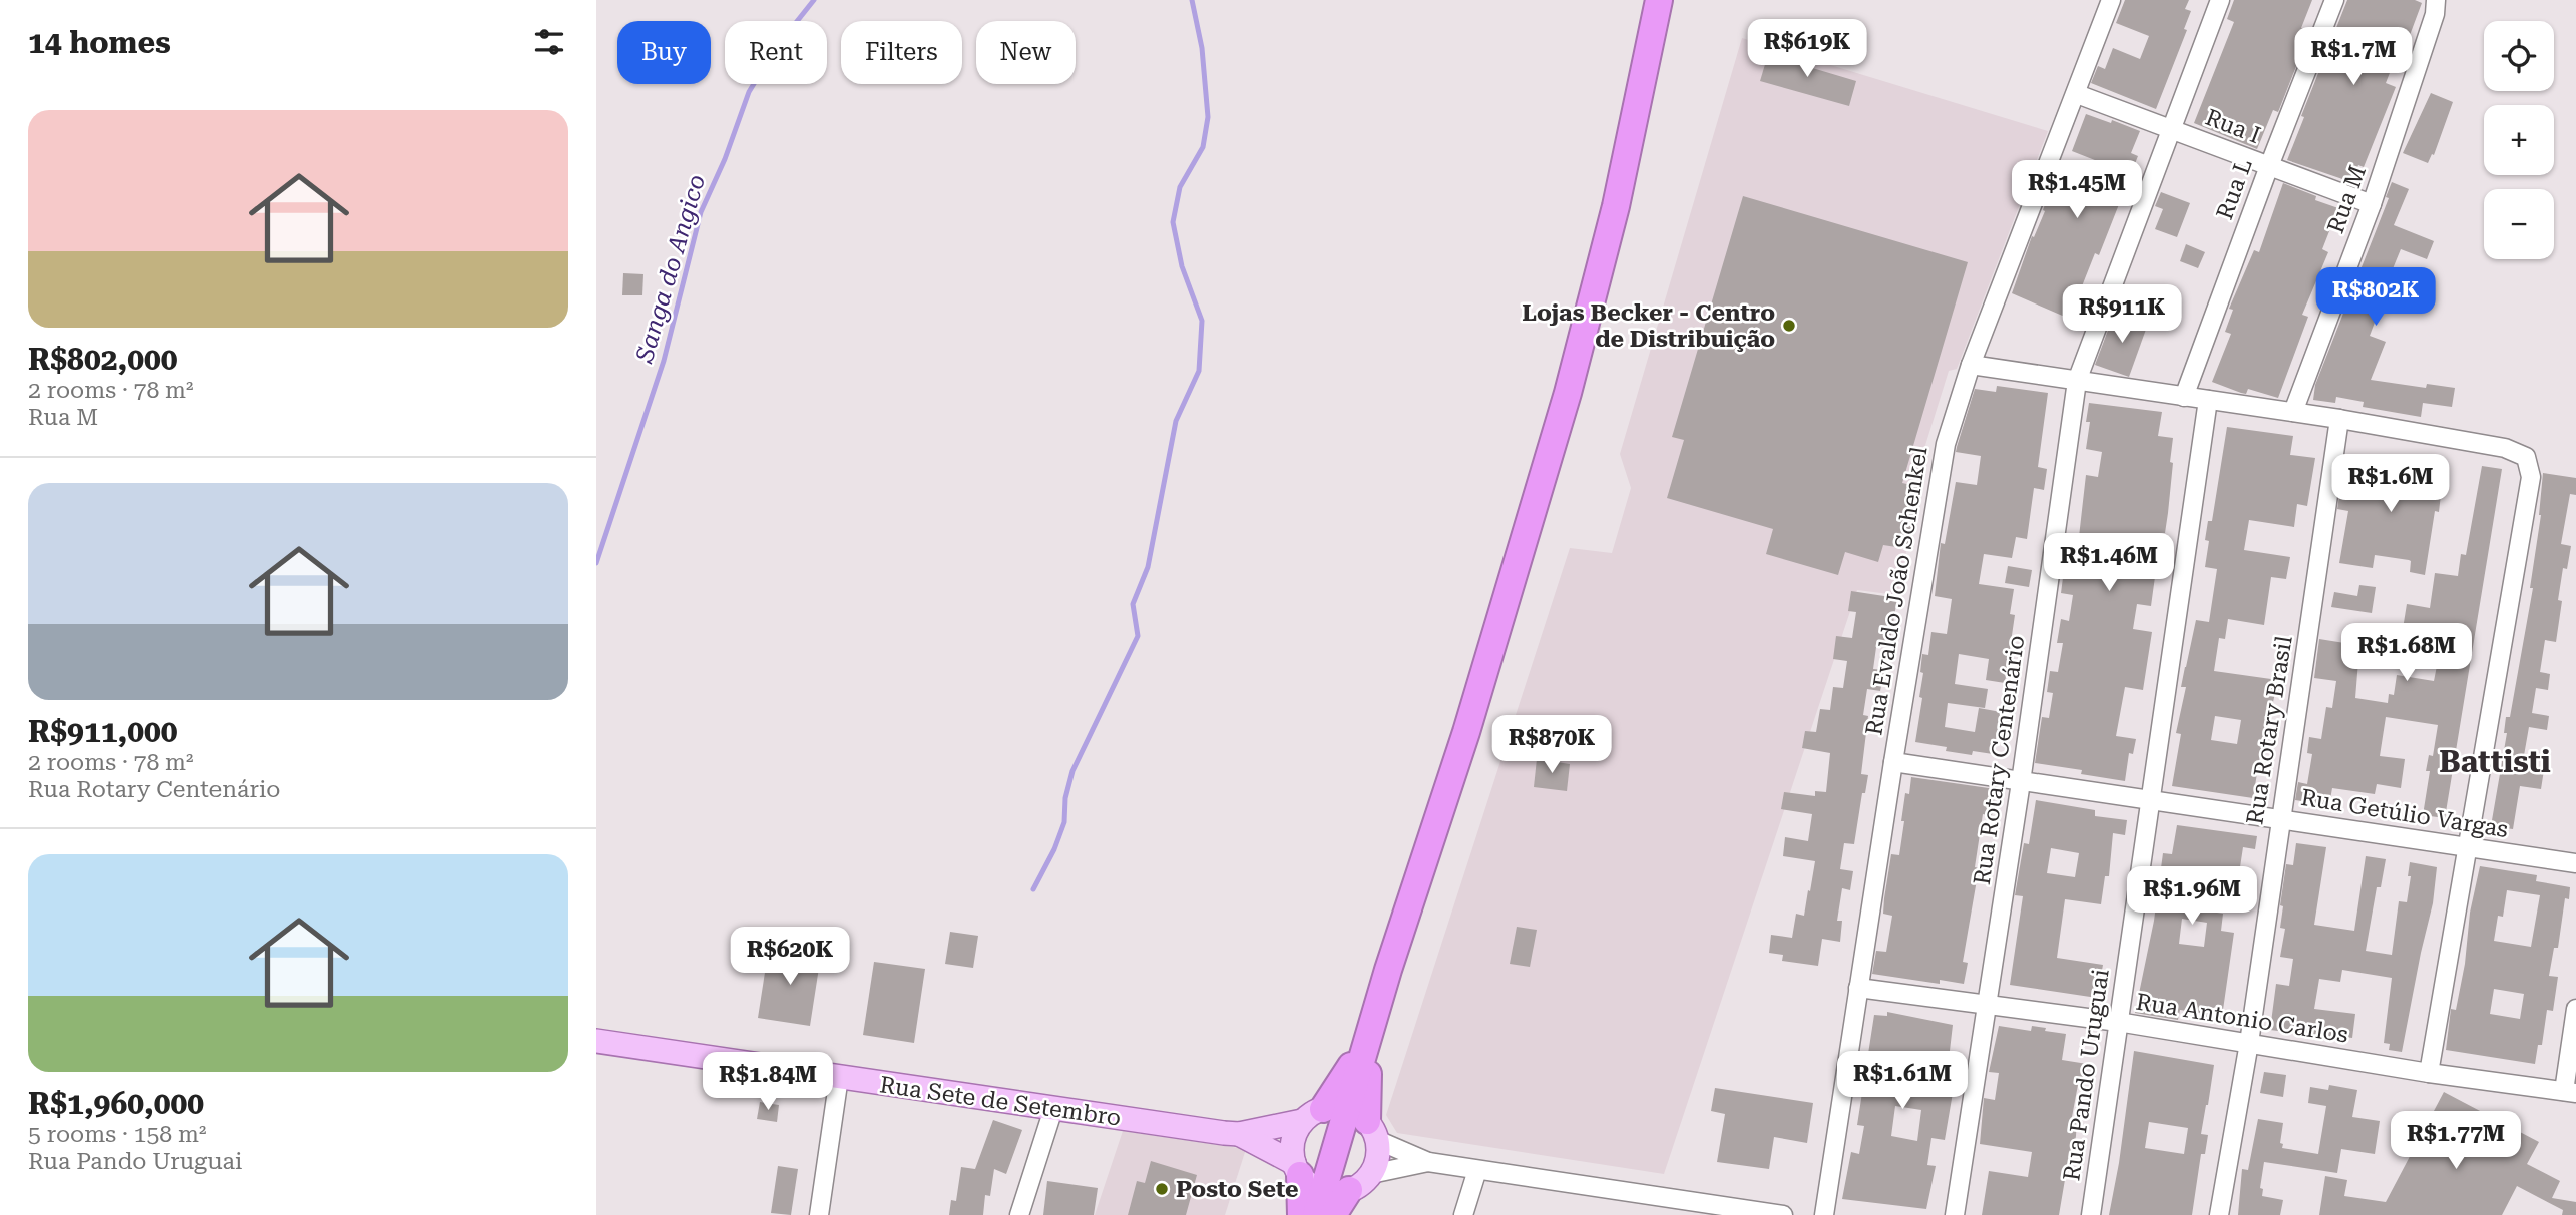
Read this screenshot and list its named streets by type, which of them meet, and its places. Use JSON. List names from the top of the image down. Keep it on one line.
{"streets":{"main road":["Rua Sete de Setembro"],"street":["Rua I","Rua L","Rua M","Rua Evaldo João Schenkel","Rua Rotary Brasil","Rua Rotary Centenário","Rua Getúlio Vargas","Rua Antonio Carlos","Rua Pando Uruguai"]},"crossings":[["Rua I","Rua L"],["Rua I","Rua M"],["Rua I","Rua Evaldo João Schenkel"],["Rua I","Rua Rotary Centenário"],["Rua Evaldo João Schenkel","Rua Getúlio Vargas"],["Rua Evaldo João Schenkel","Rua Antonio Carlos"],["Rua Rotary Brasil","Rua Getúlio Vargas"],["Rua Rotary Brasil","Rua Antonio Carlos"],["Rua Rotary Centenário","Rua Getúlio Vargas"],["Rua Rotary Centenário","Rua Antonio Carlos"],["Rua Getúlio Vargas","Rua Pando Uruguai"],["Rua Antonio Carlos","Rua Pando Uruguai"]],"districts":["Battisti"],"water":["Sanga do Angico"],"places":["Lojas Becker - Centro de Distribuição","Posto Sete"],"page":{"heading":"14 homes","price":["R$619K","R$1.7M","R$1.45M","R$802K","R$911K","R$1.6M","R$1.46M","R$1.68M","R$870K","R$1.96M","R$620K","R$1.61M","R$1.84M","R$1.77M"],"map_buttons":["+","−"],"chip":["Buy","Rent","Filters","New"],"list":[{"name":"R$802,000","note":"2 rooms · 78 m² · Rua M"},{"name":"R$911,000","note":"2 rooms · 78 m² · Rua Rotary Centenário"},{"name":"R$1,960,000","note":"5 rooms · 158 m² · Rua Pando Uruguai"}]}}
